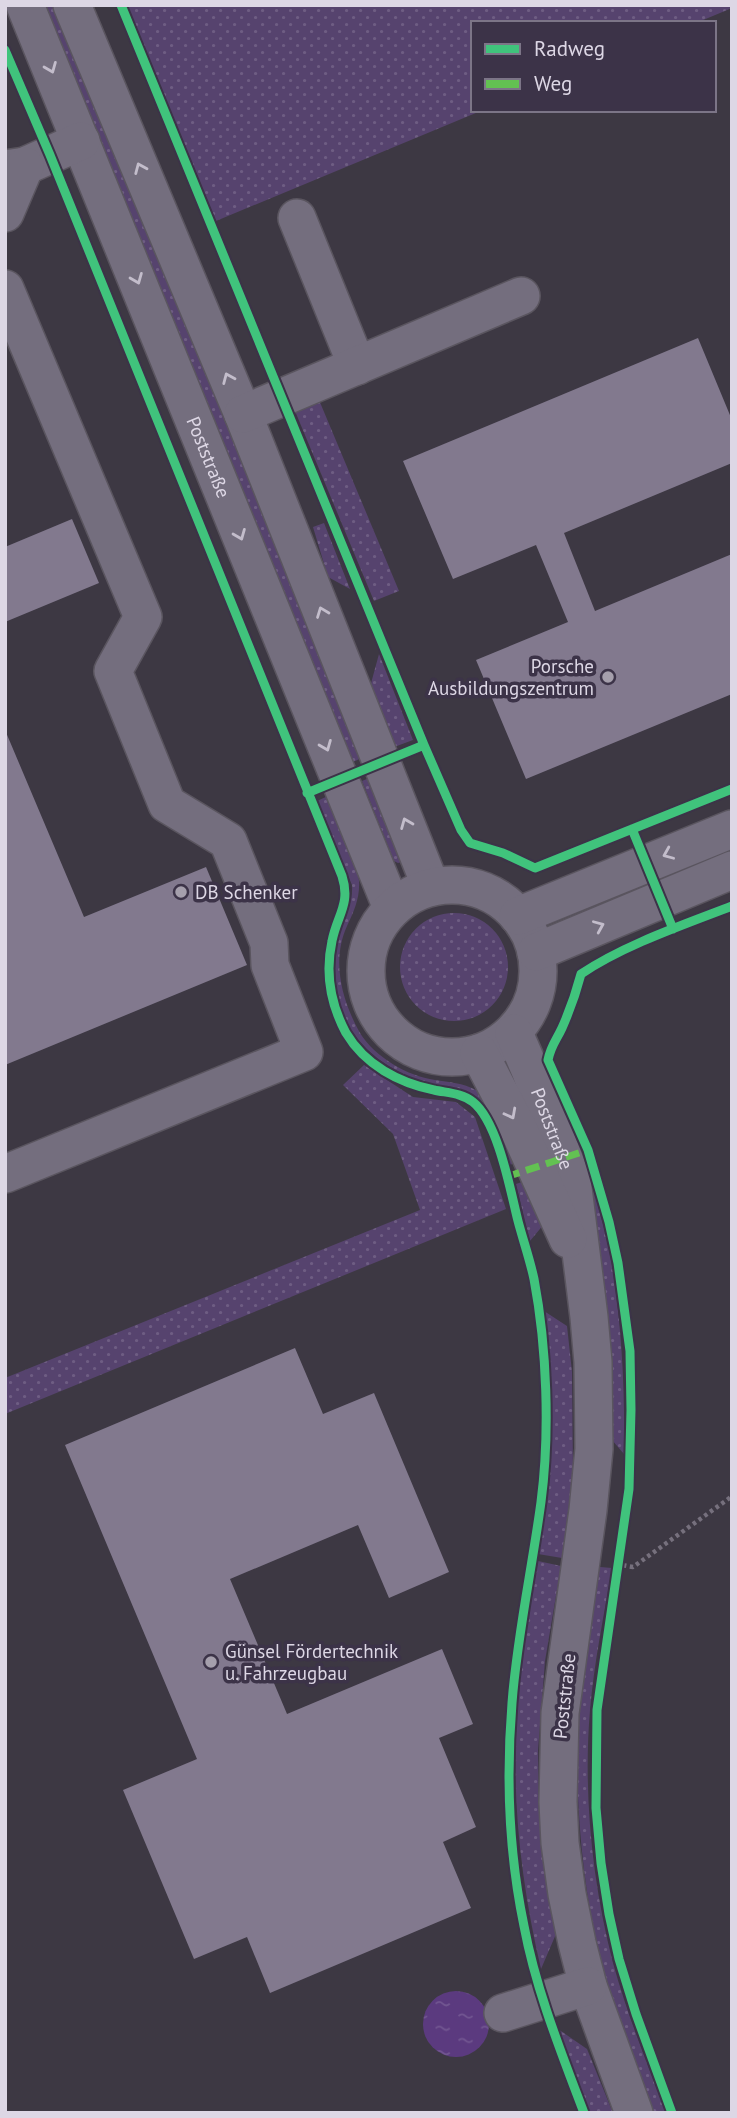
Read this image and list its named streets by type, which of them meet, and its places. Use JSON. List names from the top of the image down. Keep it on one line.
{"streets":{"street":["Poststraße"]},"places":["Porsche Ausbildungszentrum","DB Schenker","Günsel Fördertechnik u. Fahrzeugbau"],"legend":["Radweg","Weg"]}
